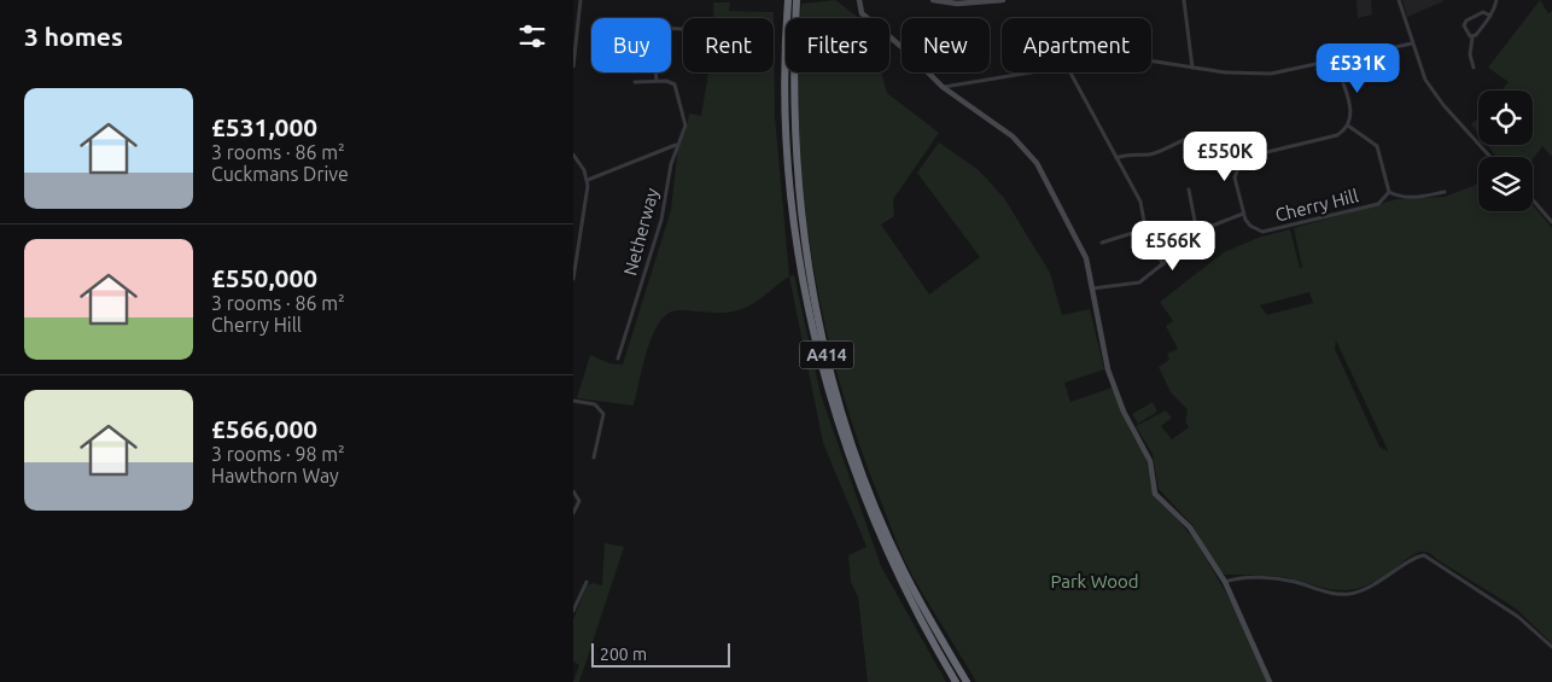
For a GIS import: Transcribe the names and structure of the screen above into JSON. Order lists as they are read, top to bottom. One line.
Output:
{"streets":{"highway":["A414"],"street":["Cherry Hill","Netherway"]},"parks":["Park Wood"],"scale_bar":"200 m","page":{"heading":"3 homes","chip":["Buy","Rent","Filters","New","Apartment"],"price":["£531K","£550K","£566K"],"list":[{"name":"£531,000","note":"3 rooms · 86 m² · Cuckmans Drive"},{"name":"£550,000","note":"3 rooms · 86 m² · Cherry Hill"},{"name":"£566,000","note":"3 rooms · 98 m² · Hawthorn Way"}],"scale":"200 m"}}
